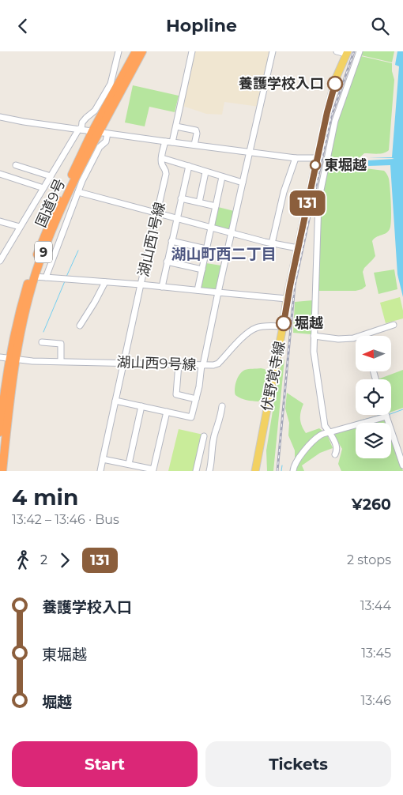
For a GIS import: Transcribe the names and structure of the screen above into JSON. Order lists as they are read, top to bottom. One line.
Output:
{"streets":{"highway":["国道9号","9"],"main road":["伏野覚寺線"],"street":["湖山西1号線","湖山西9号線"]},"crossings":[["国道9号","湖山西9号線"],["湖山西1号線","伏野覚寺線"],["湖山西9号線","伏野覚寺線"]],"districts":["湖山町西二丁目"],"places":["養護学校入口","東堀越","堀越"],"lines":["bus line 131"],"north":"left","page":{"header":"Hopline","on_map":"131","heading":["4 min","13:42 – 13:46 · Bus","¥260"],"legs":["2","131","2 stops"],"list":[{"name":"養護学校入口","value":"13:44"},{"name":"東堀越","value":"13:45"},{"name":"堀越","value":"13:46"}],"buttons":["Start","Tickets"]}}
